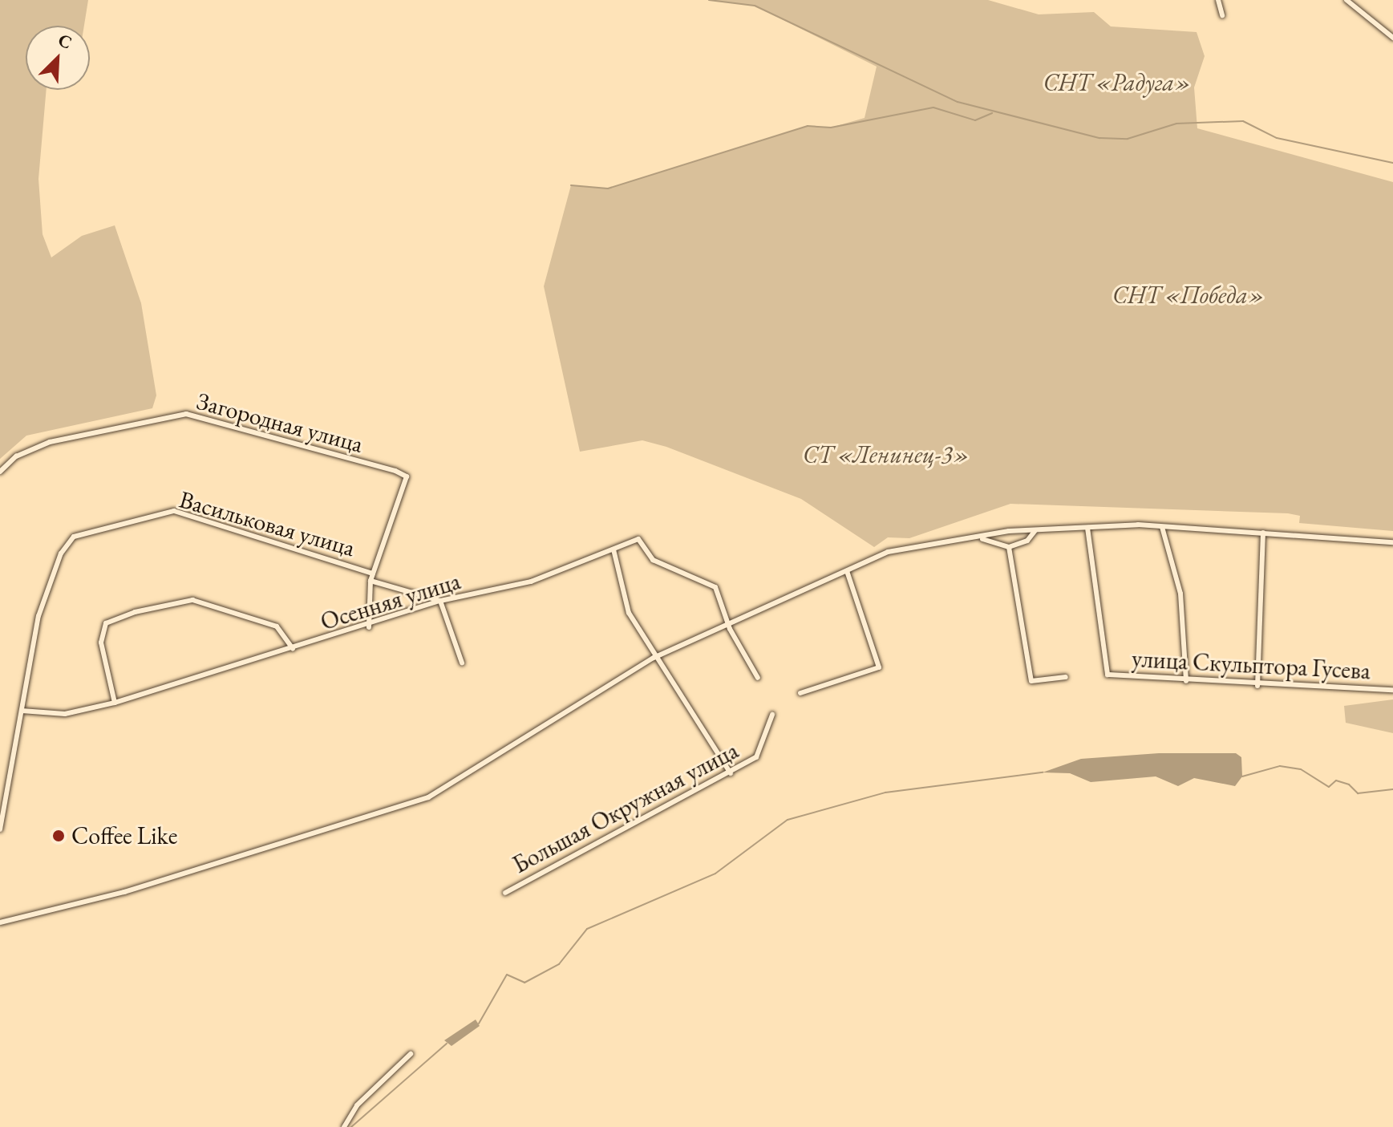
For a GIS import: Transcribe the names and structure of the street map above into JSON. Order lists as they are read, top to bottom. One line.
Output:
{"streets":{"street":["Загородная улица","Васильковая улица","Осенняя улица","улица Скульптора Гусева","Большая Окружная улица"]},"crossings":[["Загородная улица","Васильковая улица"],["Васильковая улица","Осенняя улица"]],"parks":["СНТ «Радуга»","СНТ «Победа»","СТ «Ленинец-3»"],"places":["Coffee Like"],"north":"top right"}
